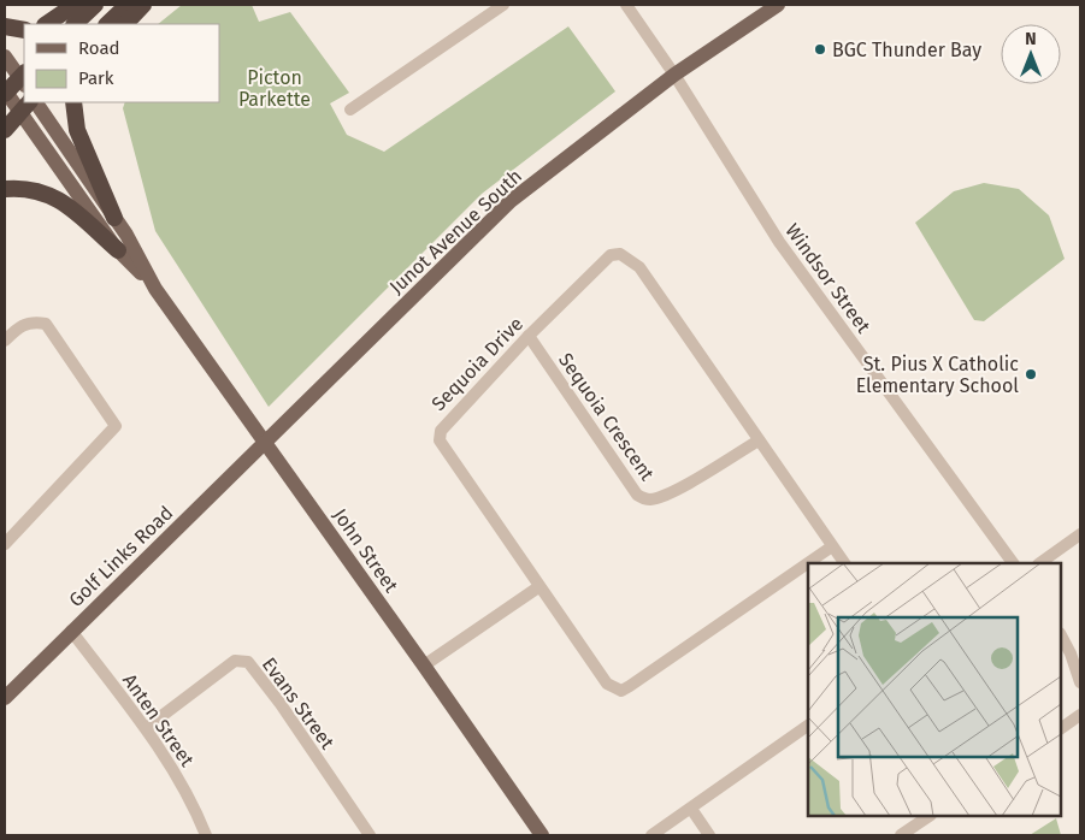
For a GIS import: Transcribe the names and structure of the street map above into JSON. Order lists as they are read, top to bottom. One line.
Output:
{"streets":{"main road":["Junot Avenue South","John Street","Golf Links Road"],"street":["Windsor Street","Sequoia Drive","Sequoia Crescent","Evans Street","Anten Street"]},"crossings":[["Junot Avenue South","Windsor Street"],["Junot Avenue South","John Street"],["Junot Avenue South","Golf Links Road"],["Sequoia Drive","Sequoia Crescent"],["John Street","Golf Links Road"],["Golf Links Road","Anten Street"],["Evans Street","Anten Street"]],"parks":["Picton Parkette"],"places":["BGC Thunder Bay","St. Pius X Catholic Elementary School"],"legend":["Road","Park"],"north":"top"}
